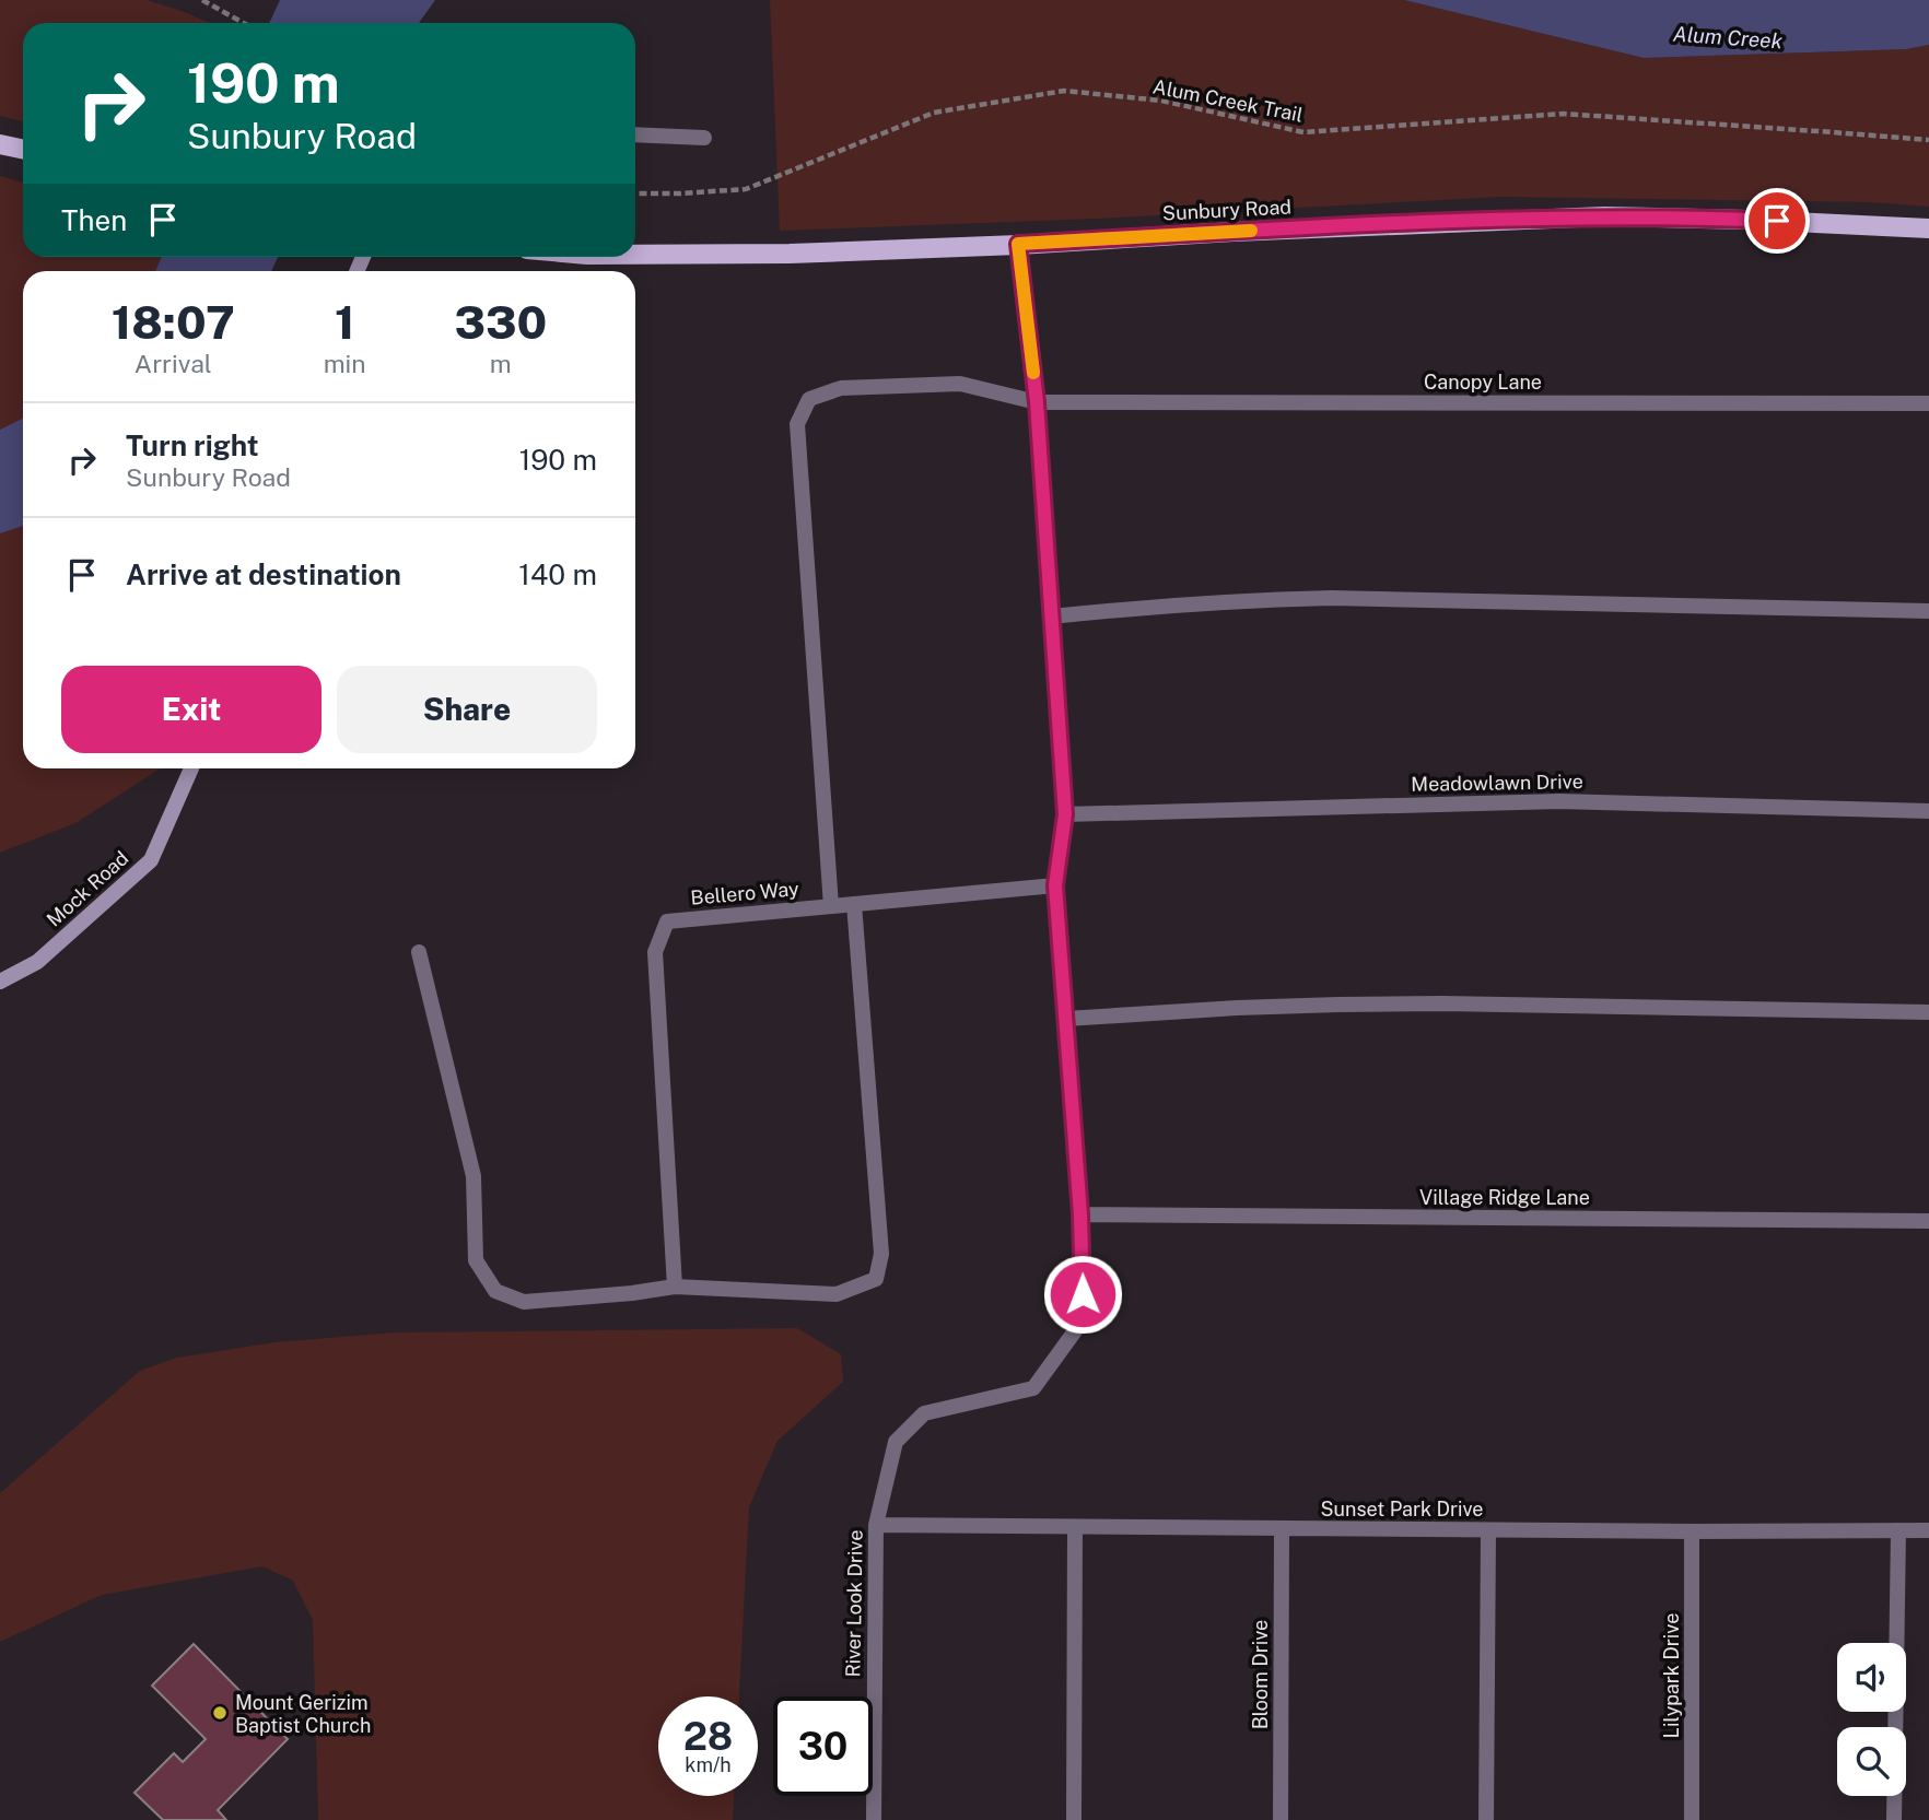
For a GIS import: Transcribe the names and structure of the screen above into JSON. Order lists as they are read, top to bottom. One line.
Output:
{"streets":{"main road":["Sunbury Road","Mock Road"],"street":["Canopy Lane","Meadowlawn Drive","Bellero Way","Village Ridge Lane","Sunset Park Drive","River Look Drive","Bloom Drive","Lilypark Drive"],"path":["Alum Creek Trail"]},"crossings":[["Canopy Lane","Bellero Way"],["Village Ridge Lane","River Look Drive"],["Sunset Park Drive","River Look Drive"],["Sunset Park Drive","Bloom Drive"],["Sunset Park Drive","Lilypark Drive"]],"water":["Alum Creek"],"places":["Mount Gerizim Baptist Church"],"page":{"turn":["190 m","Sunbury Road"],"then":"Then","eta":["18:07","Arrival","1","min","330","m"],"list":[{"name":"Turn right","note":"Sunbury Road","value":"190 m"},{"name":"Arrive at destination","value":"140 m"}],"buttons":["Exit","Share"],"speed":"28 km/h","limit":"30"}}
